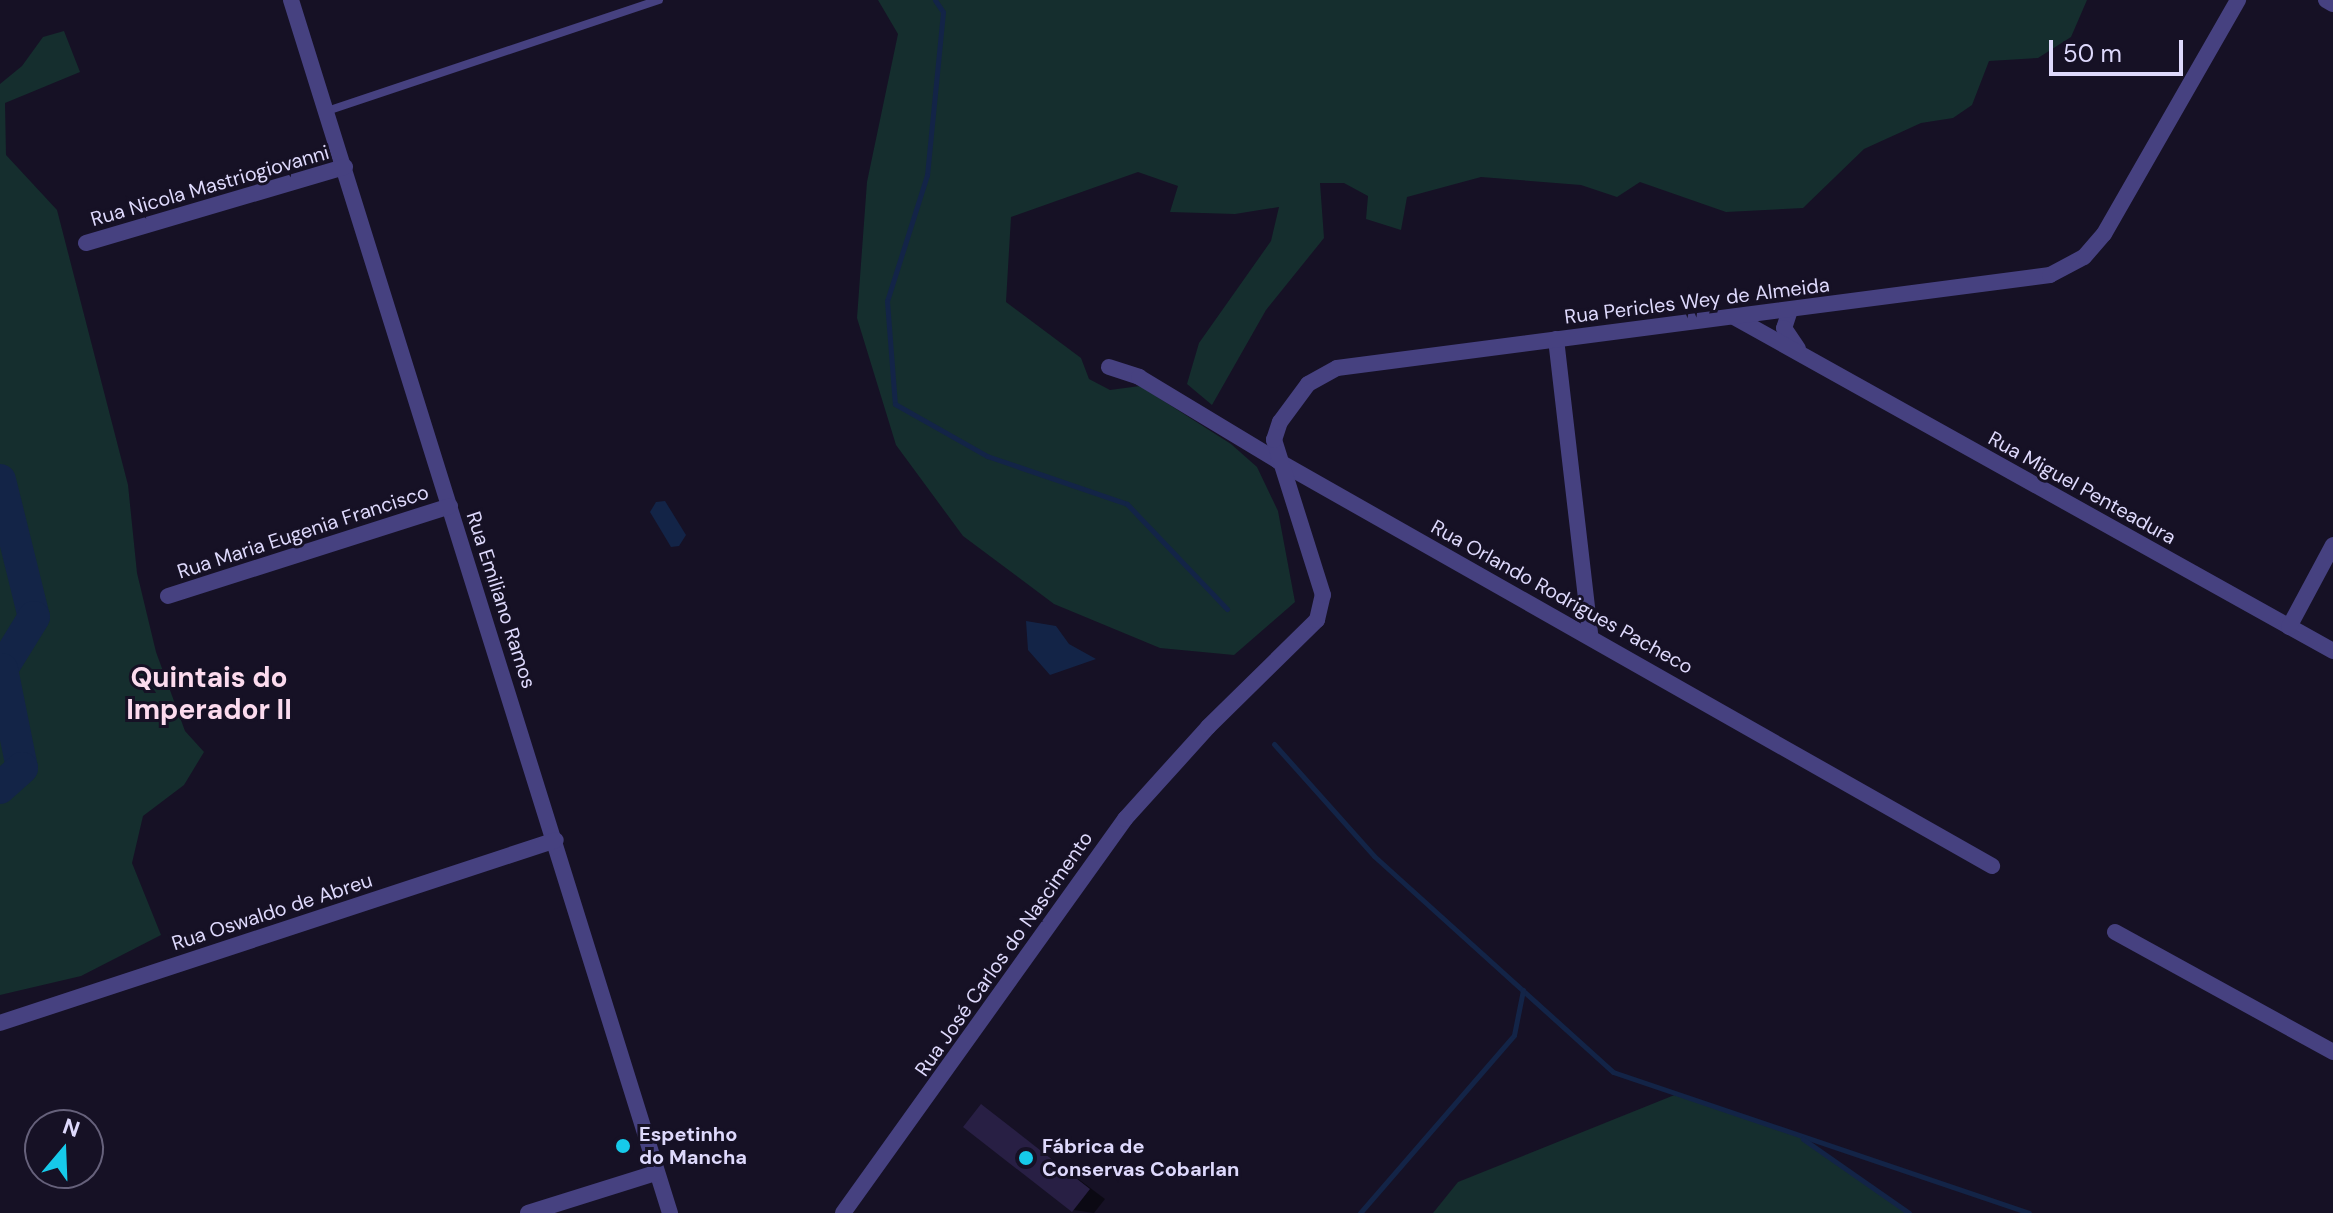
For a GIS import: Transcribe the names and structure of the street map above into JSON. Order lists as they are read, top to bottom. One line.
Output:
{"streets":{"street":["Rua Nicola Mastriogiovanni","Rua Pericles Wey de Almeida","Rua Miguel Penteadura","Rua Maria Eugenia Francisco","Rua Orlando Rodrigues Pacheco","Rua Emiliano Ramos","Rua Oswaldo de Abreu","Rua José Carlos do Nascimento"]},"crossings":[["Rua Nicola Mastriogiovanni","Rua Emiliano Ramos"],["Rua Pericles Wey de Almeida","Rua Miguel Penteadura"],["Rua Pericles Wey de Almeida","Rua Orlando Rodrigues Pacheco"],["Rua Pericles Wey de Almeida","Rua José Carlos do Nascimento"],["Rua Maria Eugenia Francisco","Rua Emiliano Ramos"],["Rua Emiliano Ramos","Rua Oswaldo de Abreu"]],"districts":["Quintais do Imperador II"],"places":["Espetinho do Mancha","Fábrica de Conservas Cobarlan"],"scale_bar":"50 m","north":"top"}
